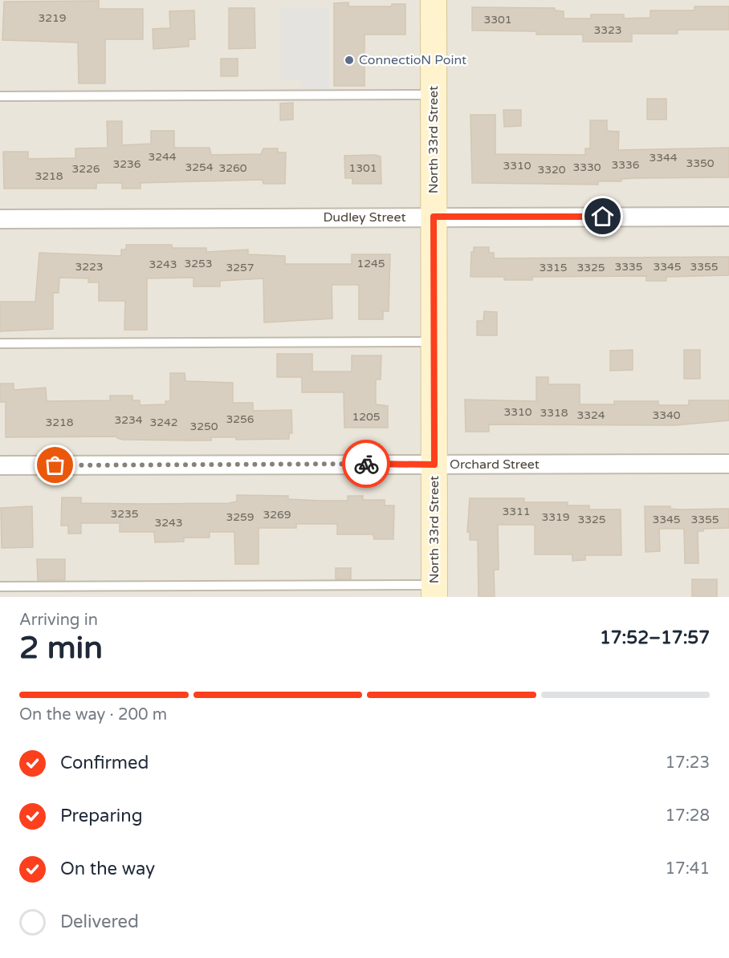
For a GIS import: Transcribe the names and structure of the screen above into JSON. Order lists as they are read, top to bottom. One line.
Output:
{"streets":{"main road":["North 33rd Street"],"street":["Dudley Street","Orchard Street"]},"crossings":[["North 33rd Street","Dudley Street"],["North 33rd Street","Orchard Street"]],"places":["ConnectioN Point"],"house_numbers":["3219","3301","3323","3244","3344","3350","3236","3336","3310","3254","3330","3260","1301","3226","3320","3218","3253","1245","3243","3223","3335","3345","3355","3257","3315","3325","3310","3318","3324","3340","1205","3256","3234","3218","3242","3250","3311","3235","3269","3259","3319","3325","3345","3355","3243"],"page":{"heading":["2 min","Arriving in","17:52–17:57"],"bar":"On the way · 200 m","list":[["Confirmed","17:23"],["Preparing","17:28"],["On the way","17:41"],"Delivered"]}}
